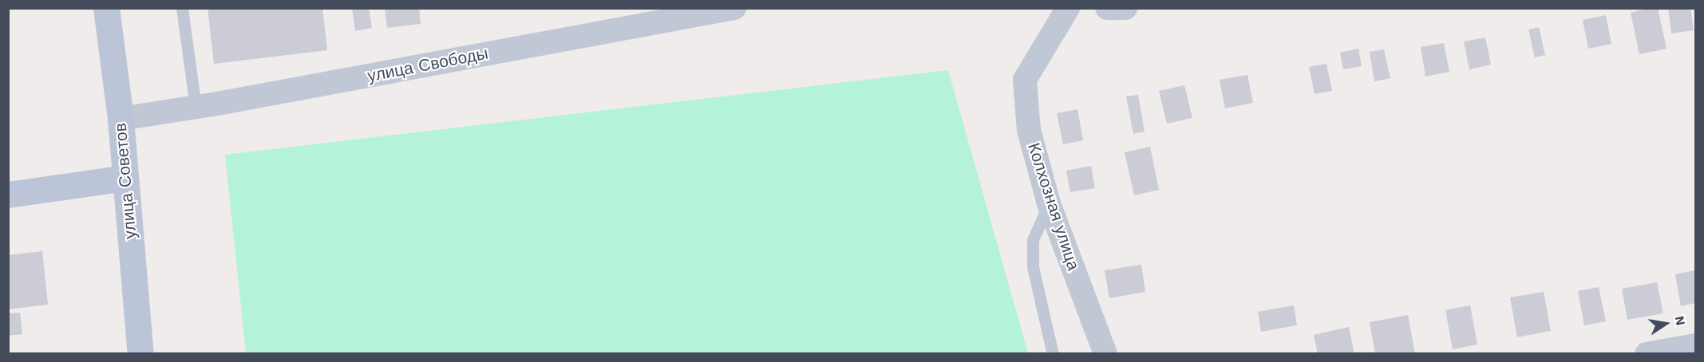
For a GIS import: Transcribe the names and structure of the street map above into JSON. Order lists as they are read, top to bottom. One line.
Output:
{"streets":{"main road":["улица Советов"],"street":["улица Свободы","Колхозная улица"]},"crossings":[["улица Свободы","улица Советов"]],"north":"right"}
